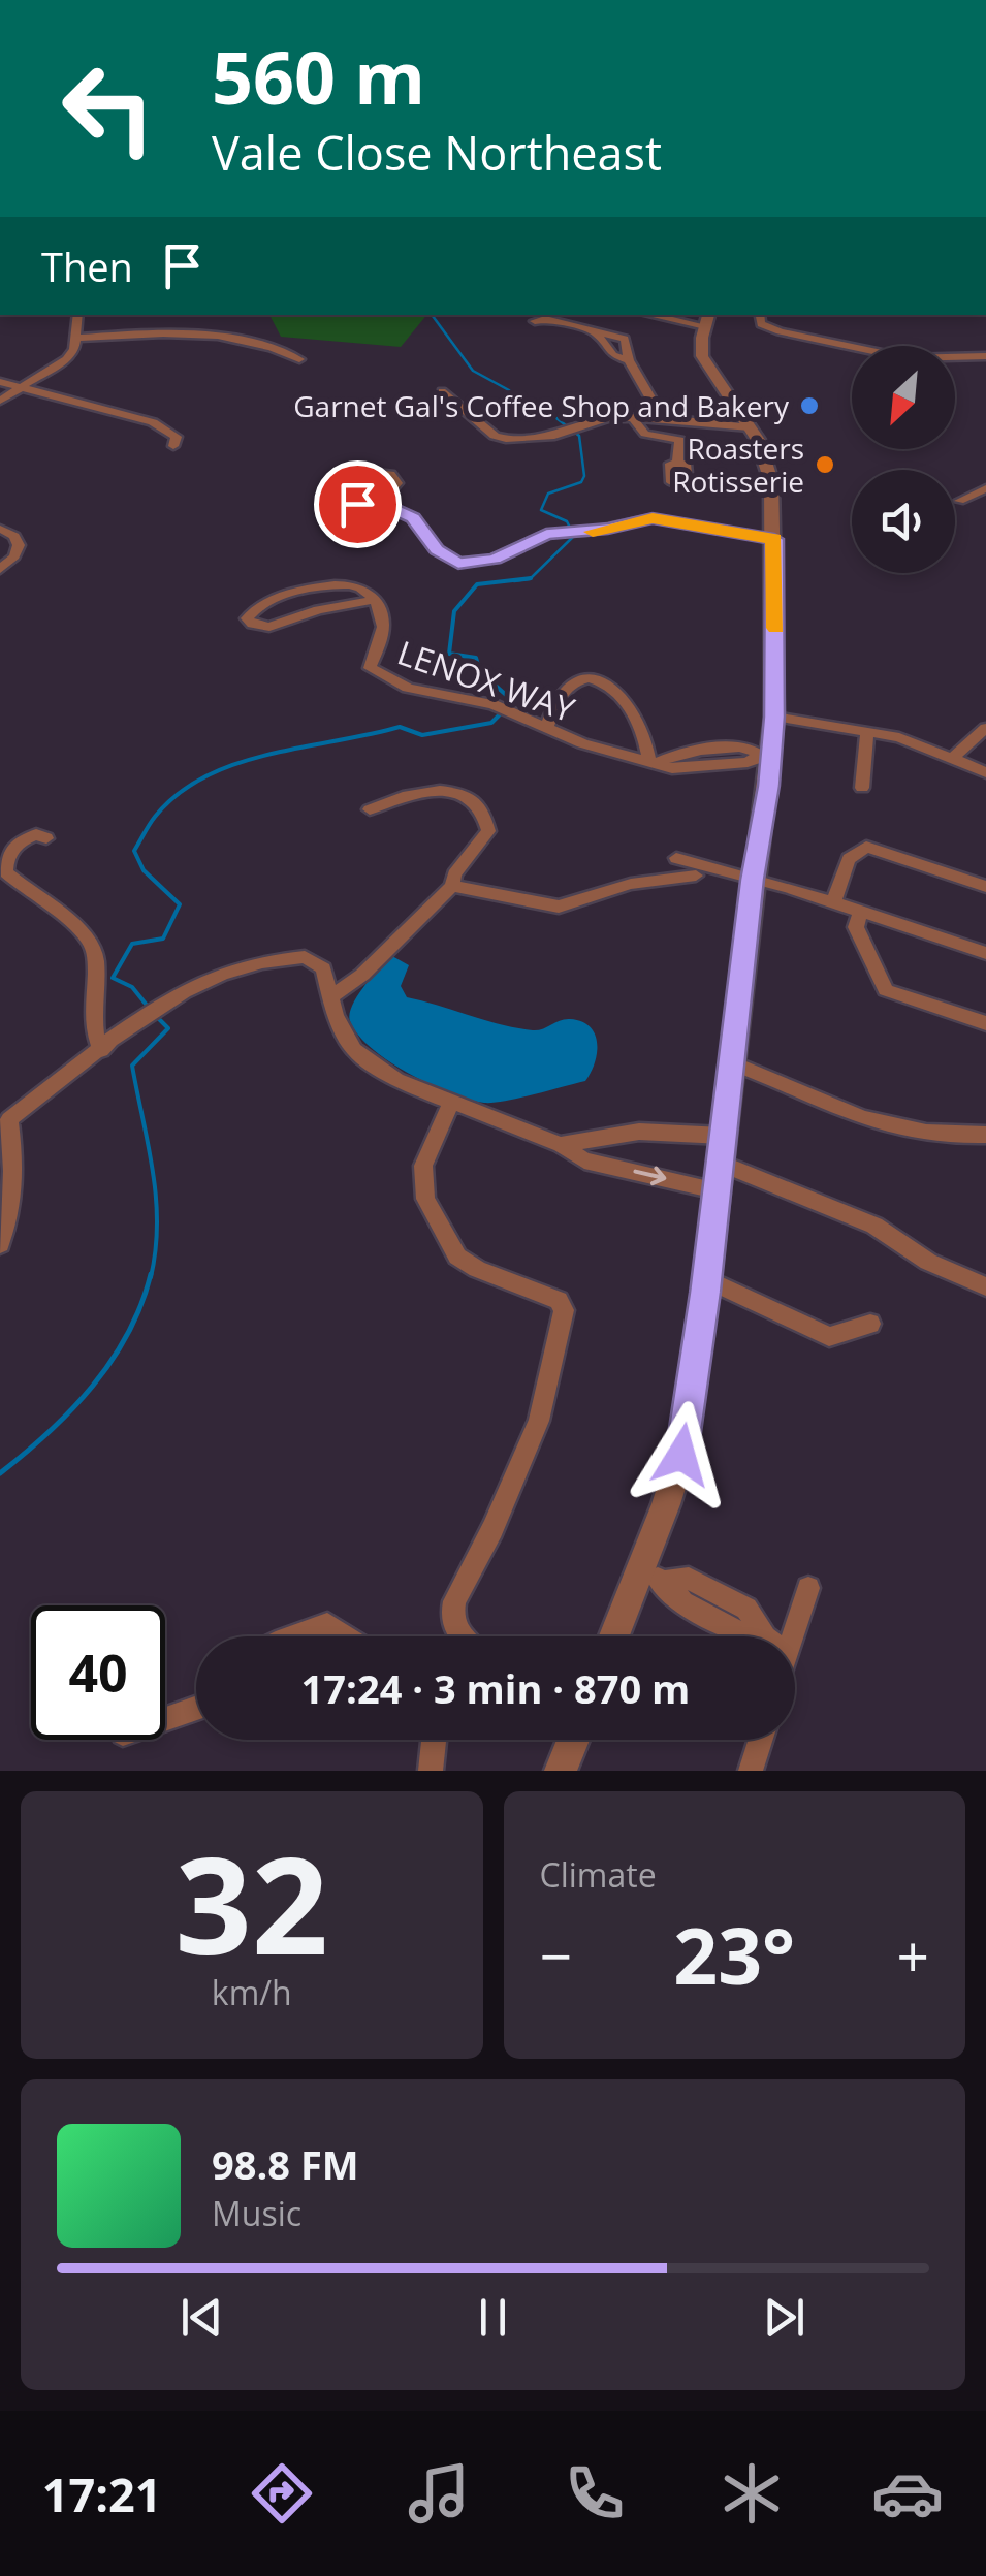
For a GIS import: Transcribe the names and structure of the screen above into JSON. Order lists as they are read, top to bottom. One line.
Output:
{"streets":{"street":["LENOX WAY"]},"places":["Garnet Gal's Coffee Shop and Bakery","Roasters Rotisserie"],"north":"bottom left","page":{"turn":["560 m","Vale Close Northeast"],"then":"Then","limit":"40","trip":"17:24 · 3 min · 870 m","tile":[["32","km/h"],"Climate"],"heat":["−","23°","+"],"song":["98.8 FM","Music"],"tabs":"17:21"}}
